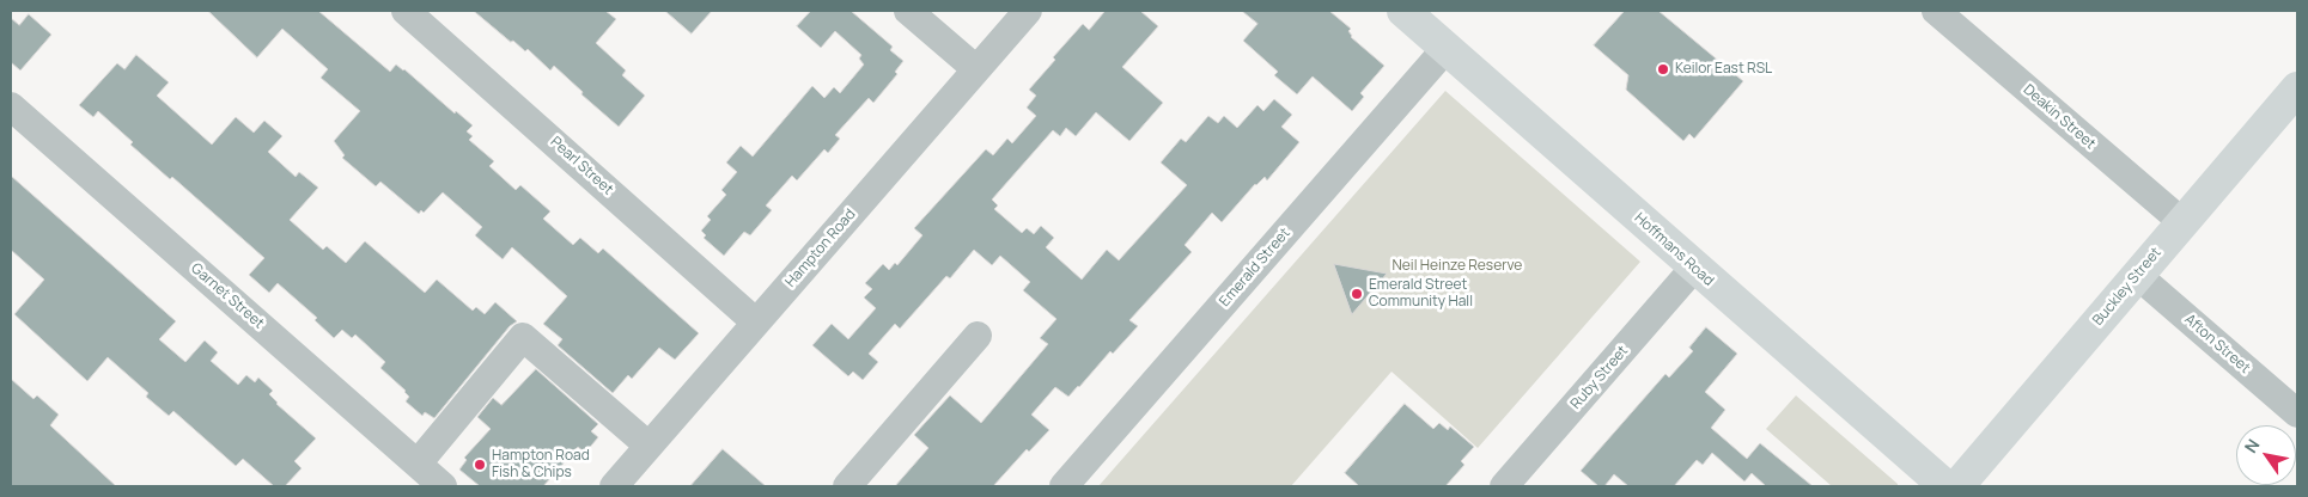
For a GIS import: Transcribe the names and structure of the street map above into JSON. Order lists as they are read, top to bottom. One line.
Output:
{"streets":{"main road":["Hoffmans Road","Buckley Street"],"street":["Deakin Street","Pearl Street","Hampton Road","Emerald Street","Garnet Street","Afton Street","Ruby Street"]},"crossings":[["Deakin Street","Buckley Street"],["Pearl Street","Hampton Road"],["Hoffmans Road","Emerald Street"],["Hoffmans Road","Ruby Street"],["Buckley Street","Afton Street"]],"parks":["Neil Heinze Reserve"],"places":["Keilor East RSL","Emerald Street Community Hall","Hampton Road Fish & Chips"],"north":"top left"}
